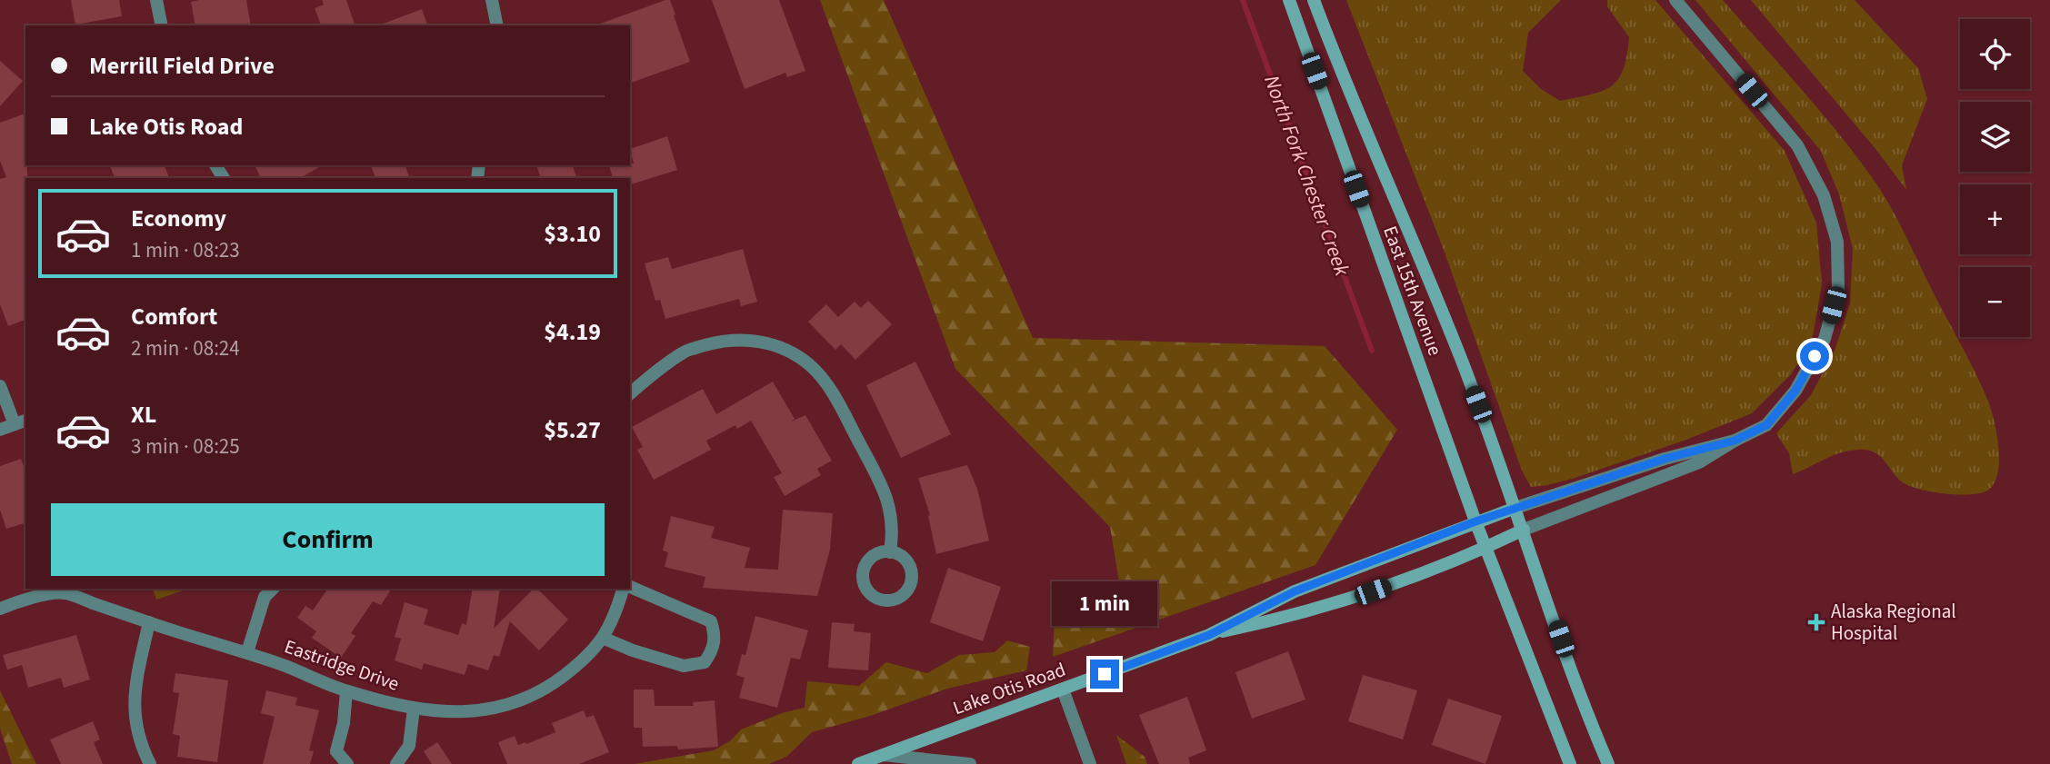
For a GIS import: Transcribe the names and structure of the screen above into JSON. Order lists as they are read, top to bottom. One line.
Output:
{"streets":{"main road":["East 15th Avenue","Lake Otis Road"],"street":["Eastridge Drive"]},"crossings":[["East 15th Avenue","Lake Otis Road"]],"water":["North Fork Chester Creek"],"places":{"health":["Alaska Regional Hospital"]},"page":{"map_buttons":["+","−"],"banner":["Merrill Field Drive","Lake Otis Road"],"list":[{"name":"Economy","note":"1 min · 08:23","value":"$3.10"},{"name":"Comfort","note":"2 min · 08:24","value":"$4.19"},{"name":"XL","note":"3 min · 08:25","value":"$5.27"}],"buttons":"Confirm","bubble":"1 min"}}
